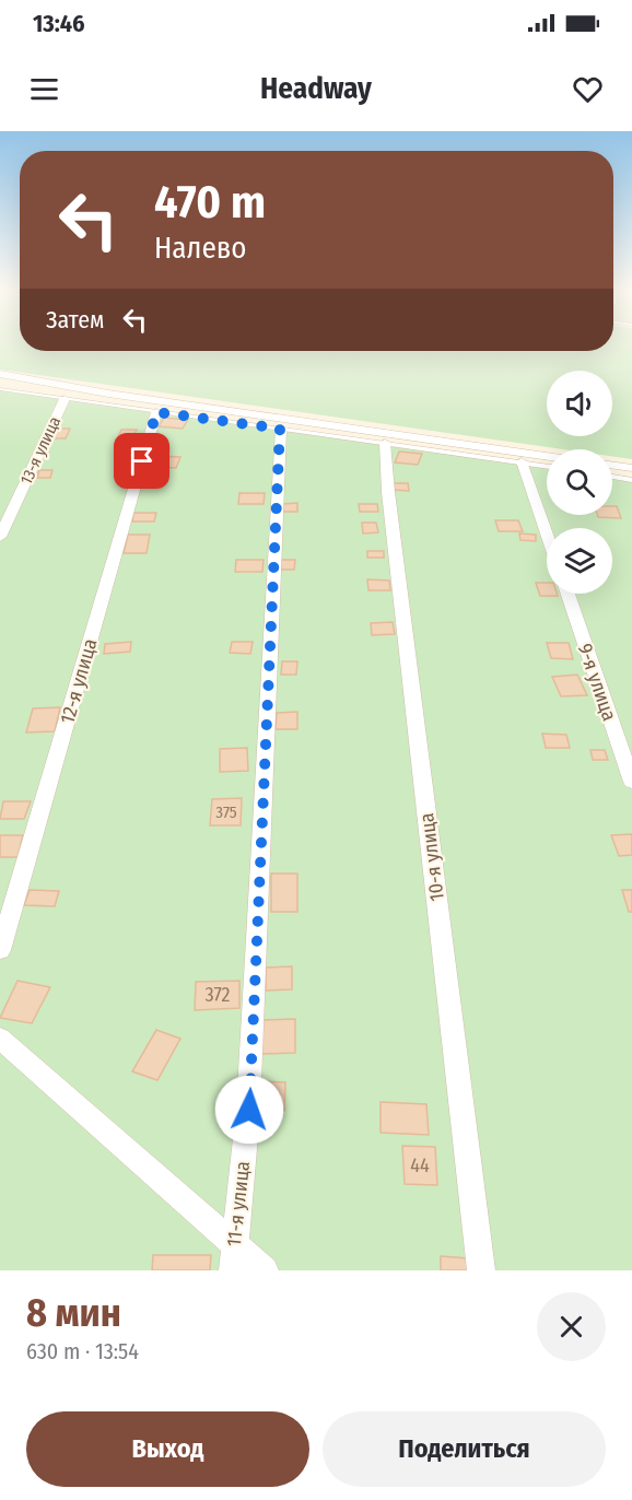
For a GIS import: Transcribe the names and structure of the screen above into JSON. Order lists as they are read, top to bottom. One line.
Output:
{"streets":{"street":["13-я улица","12-я улица","9-я улица","10-я улица","11-я улица"]},"house_numbers":["375","372","44"],"page":{"status":"13:46","header":"Headway","turn":["470 m","Налево"],"then":"Затем","heading":["8 мин","630 m · 13:54"],"buttons":["Выход","Поделиться"]}}
